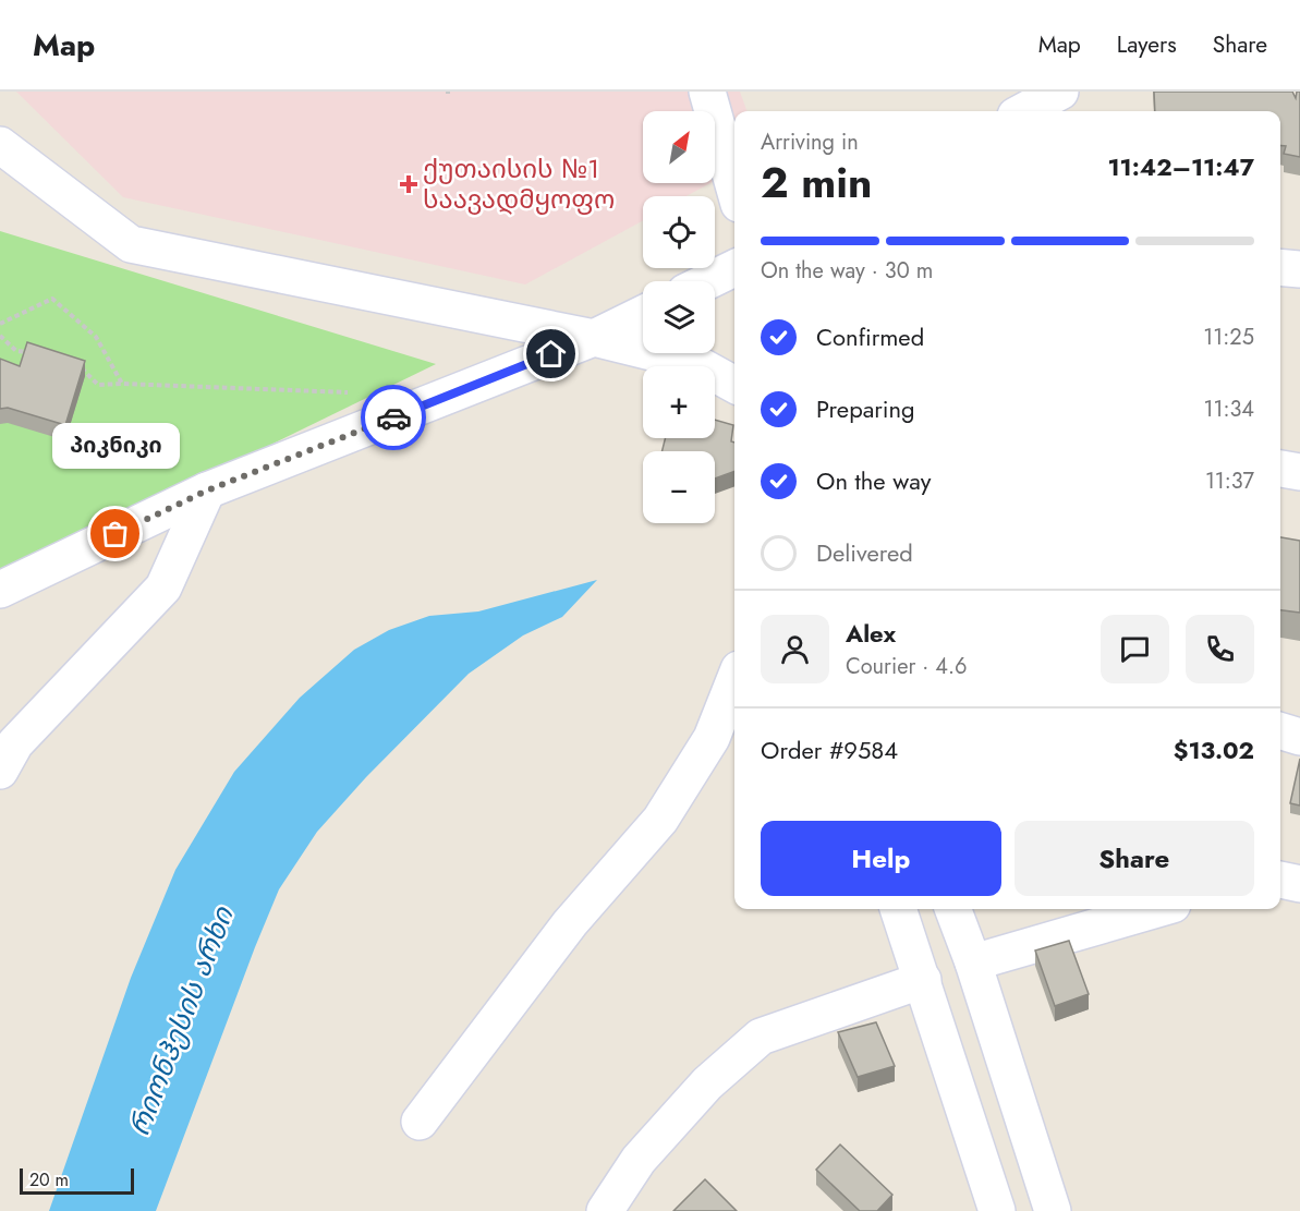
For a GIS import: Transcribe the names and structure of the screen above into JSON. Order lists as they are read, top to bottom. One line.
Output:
{"water":["რიონჰესის არხი"],"places":{"health":["ქუთაისის №1 საავადმყოფო"],"other":["პიკნიკი"]},"scale_bar":"20 m","north":"top right","page":{"header":"Map","nav":["Map","Layers","Share"],"map_buttons":["+","−"],"heading":["2 min","Arriving in","11:42–11:47"],"panel":["Alex","Courier · 4.6","Order #9584","$13.02"],"bar":"On the way · 30 m","list":[["Confirmed","11:25"],["Preparing","11:34"],["On the way","11:37"],"Delivered"],"bubble":"პიკნიკი","buttons":["Help","Share"],"scale":"20 m"}}
